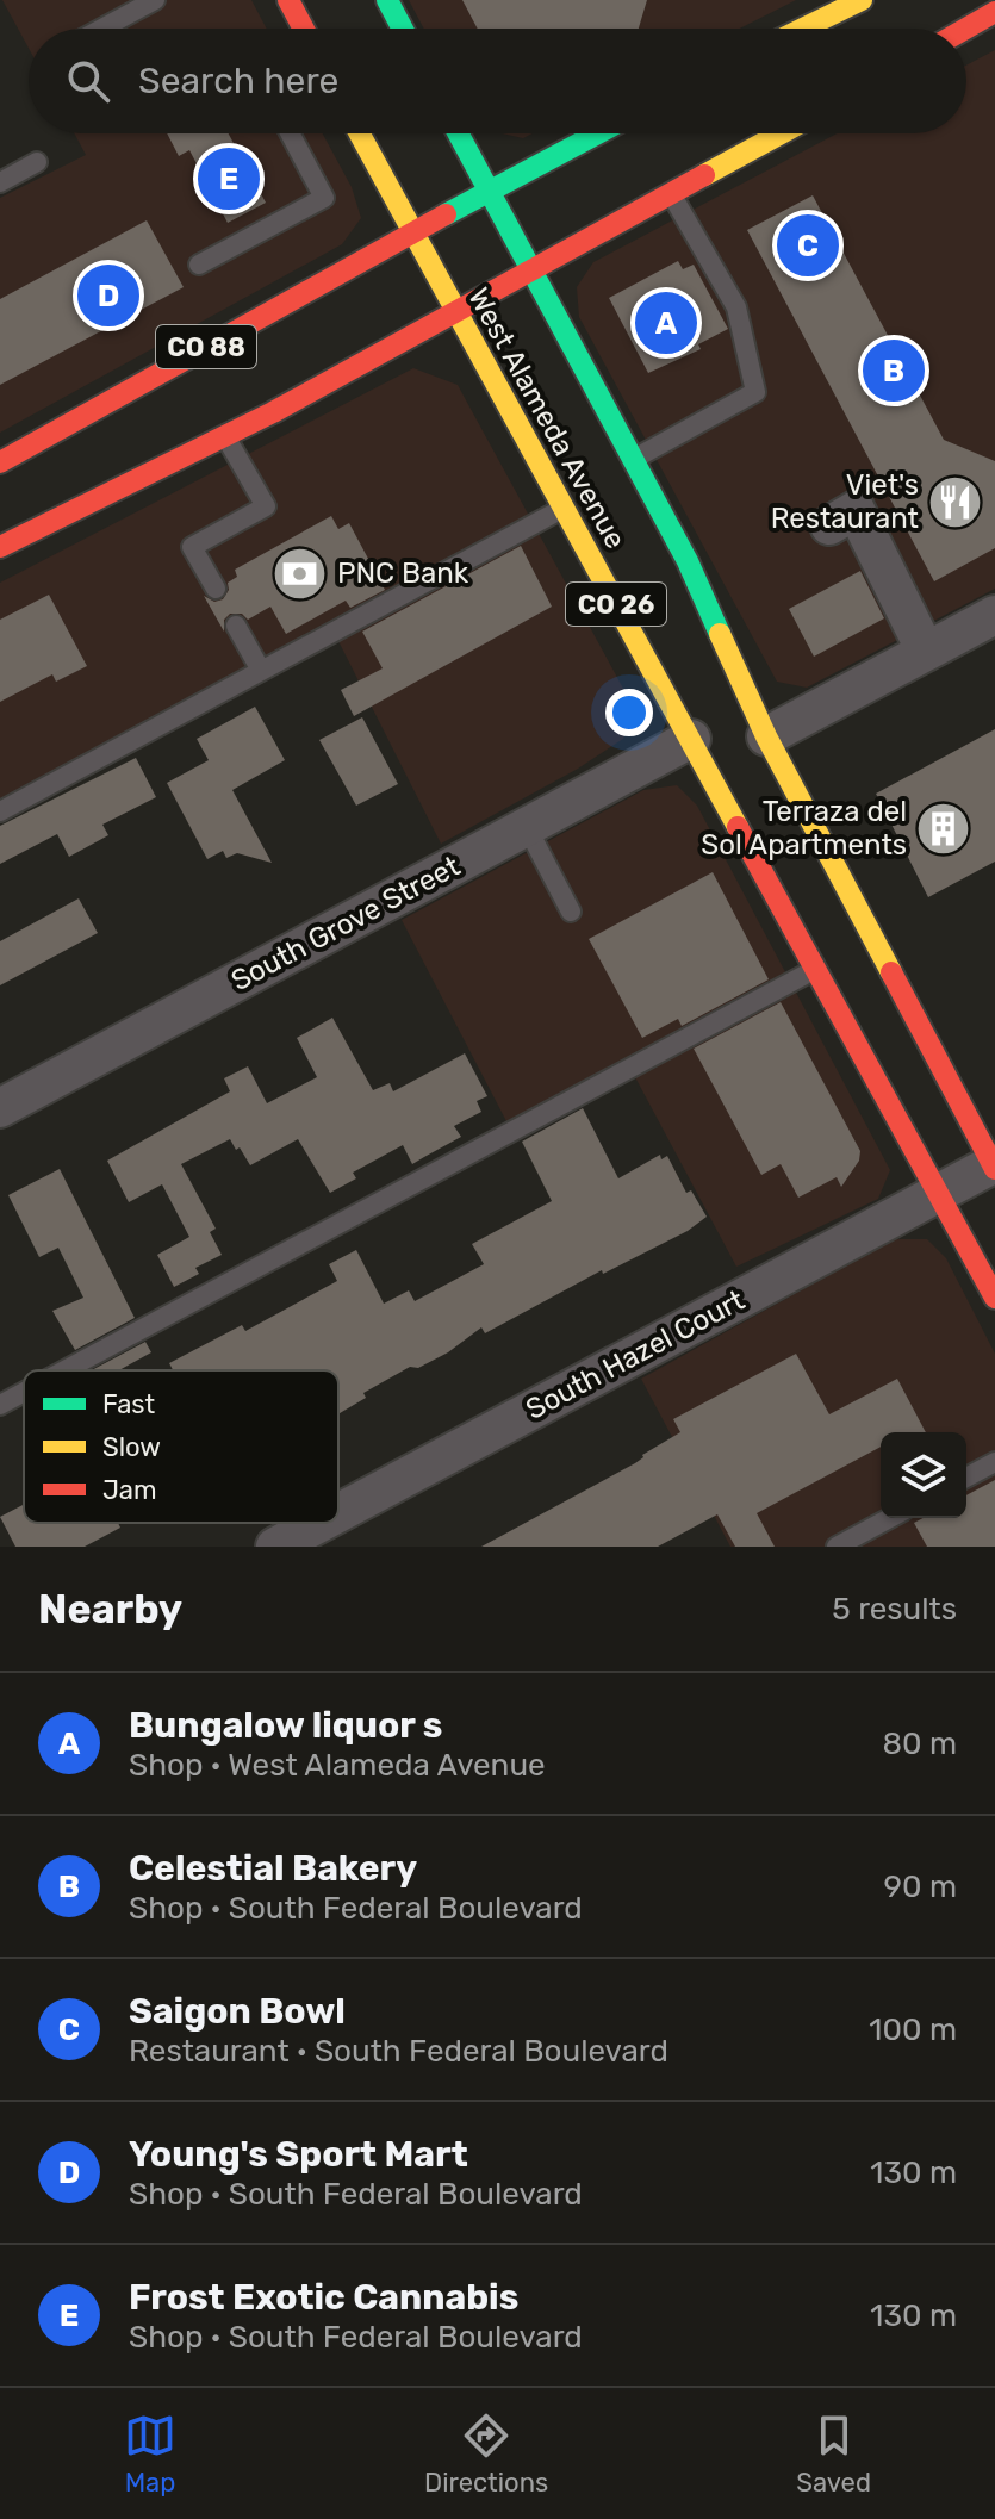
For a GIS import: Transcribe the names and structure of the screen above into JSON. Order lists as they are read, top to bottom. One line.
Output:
{"streets":{"main road":["CO 88","West Alameda Avenue","CO 26"],"street":["South Grove Street","South Hazel Court"]},"crossings":[["CO 88","West Alameda Avenue"],["West Alameda Avenue","South Grove Street"],["West Alameda Avenue","South Hazel Court"]],"places":{"restaurant":["Viet's Restaurant"],"bank":["PNC Bank"],"building":["Terraza del Sol Apartments"]},"legend":["Fast","Slow","Jam"],"page":{"search":"Search here","pins":["E","C","D","A","B"],"heading":["Nearby","5 results"],"list":[{"mark":"A","name":"Bungalow liquor s","note":"Shop · West Alameda Avenue","value":"80 m"},{"mark":"B","name":"Celestial Bakery","note":"Shop · South Federal Boulevard","value":"90 m"},{"mark":"C","name":"Saigon Bowl","note":"Restaurant · South Federal Boulevard","value":"100 m"},{"mark":"D","name":"Young's Sport Mart","note":"Shop · South Federal Boulevard","value":"130 m"},{"mark":"E","name":"Frost Exotic Cannabis","note":"Shop · South Federal Boulevard","value":"130 m"}],"nav":["Map","Directions","Saved"]}}
